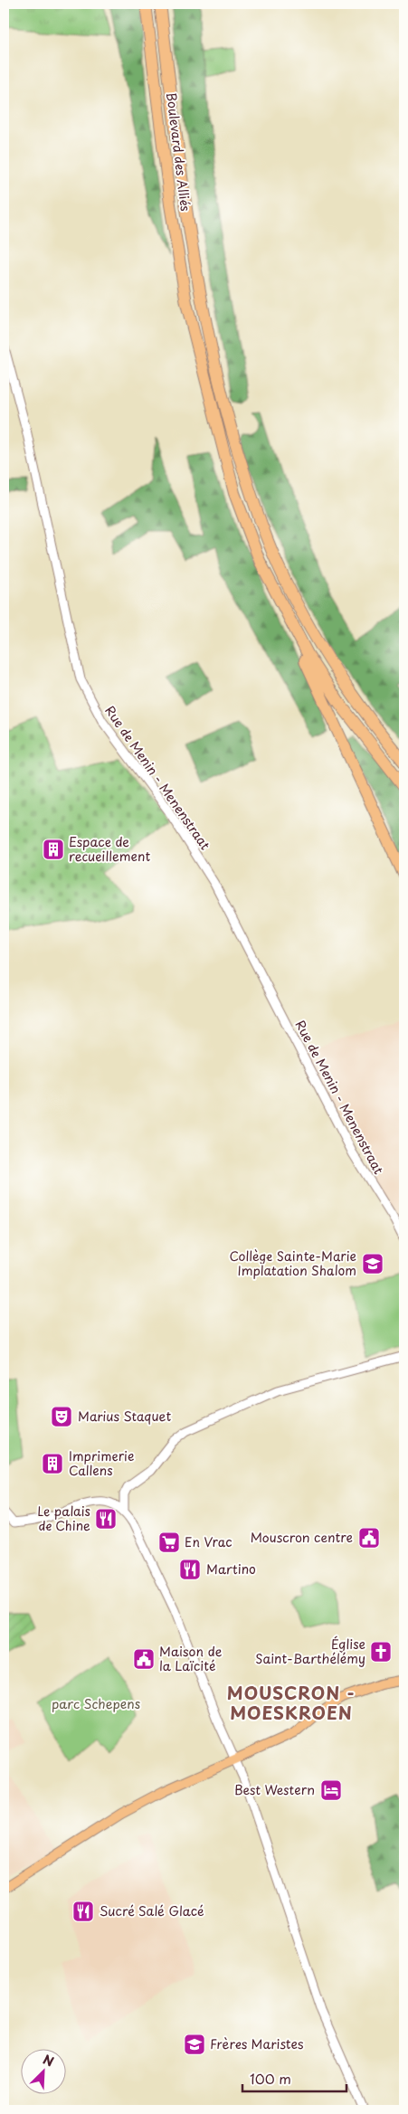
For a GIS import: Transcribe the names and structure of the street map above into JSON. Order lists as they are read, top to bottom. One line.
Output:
{"streets":{"highway":["Boulevard des Alliés"],"street":["Rue de Menin - Menenstraat"]},"districts":["MOUSCRON - MOESKROEN"],"parks":["parc Schepens"],"places":{"building":["Espace de recueillement","Imprimerie Callens"],"school or university":["Collège Sainte-Marie Implatation Shalom","Frères Maristes"],"theatre":["Marius Staquet"],"restaurant":["Le palais de Chine","Martino","Sucré Salé Glacé"],"public building":["Mouscron centre","Maison de la Laïcité"],"supermarket":["En Vrac"],"church":["Église Saint-Barthélémy"],"hotel":["Best Western"]},"scale_bar":"100 m","north":"top right"}
